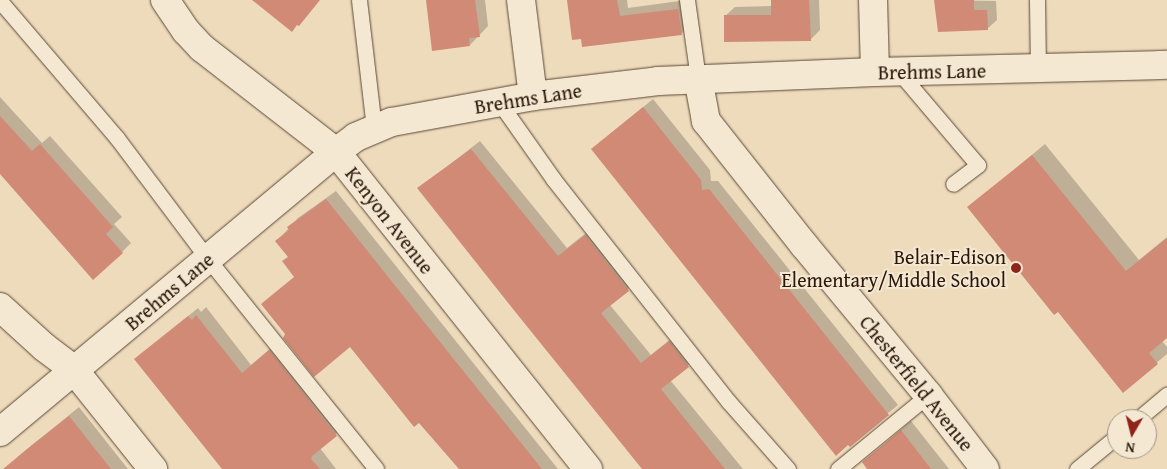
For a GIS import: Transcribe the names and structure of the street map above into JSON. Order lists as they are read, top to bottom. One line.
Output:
{"streets":{"street":["Brehms Lane","Kenyon Avenue","Chesterfield Avenue"]},"crossings":[["Brehms Lane","Kenyon Avenue"],["Brehms Lane","Chesterfield Avenue"]],"places":["Belair-Edison Elementary/Middle School"],"north":"bottom"}
